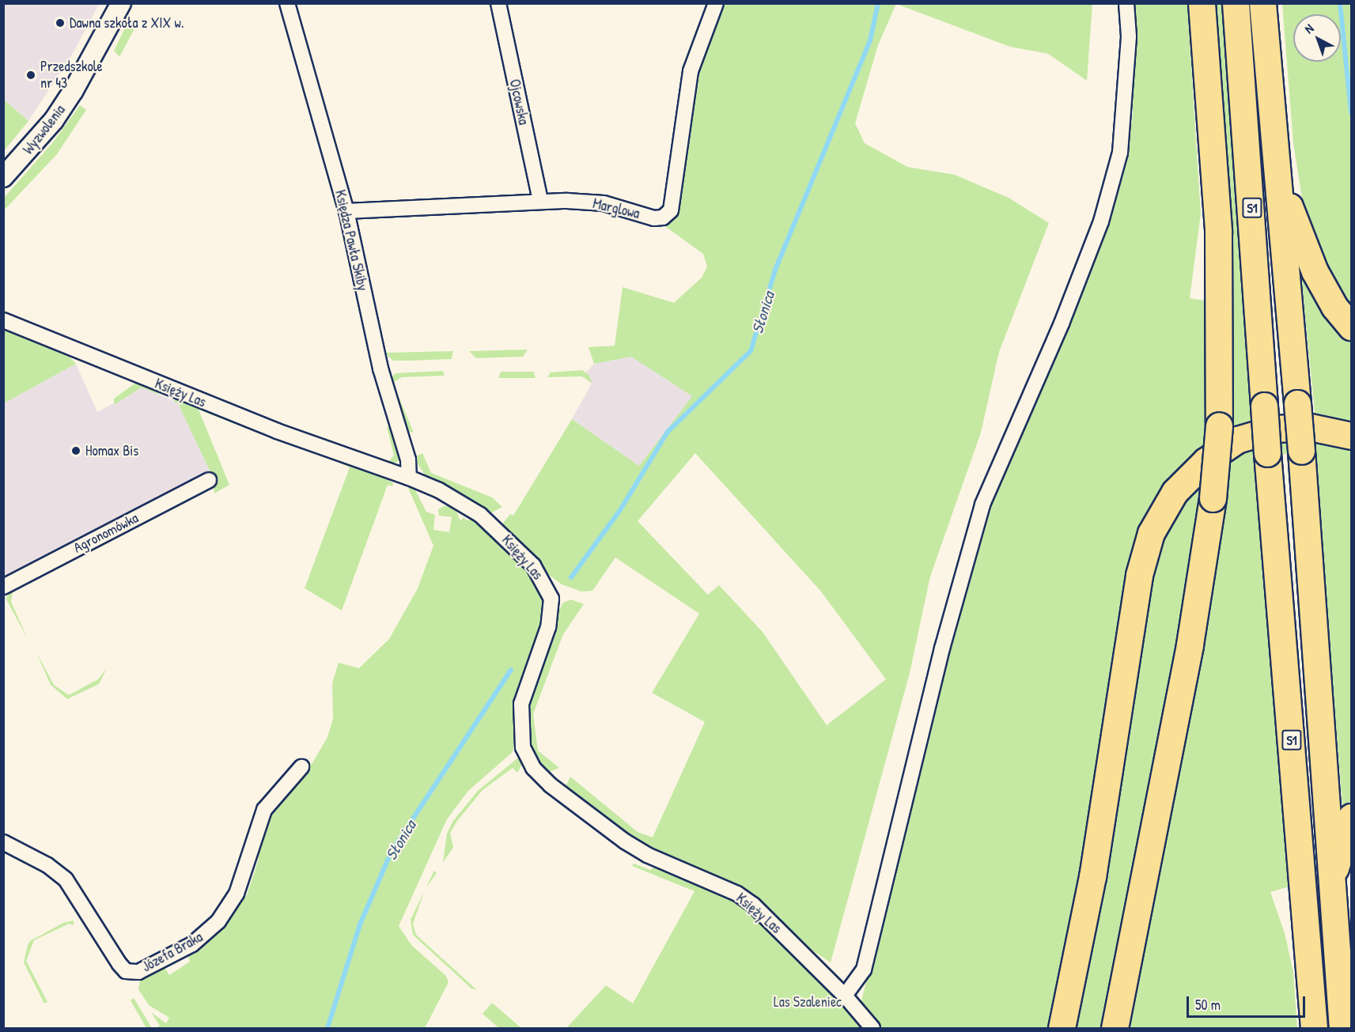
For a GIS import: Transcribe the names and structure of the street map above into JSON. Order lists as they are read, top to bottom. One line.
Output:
{"streets":{"highway":["S1"],"street":["Ojcowska","Wyzwolenia","Marglowa","Księdza Pawła Skiby","Księży Las","Agronomówka","Józefa Braka"]},"crossings":[["Ojcowska","Marglowa"],["Marglowa","Księdza Pawła Skiby"],["Księdza Pawła Skiby","Księży Las"]],"water":["Słonica"],"parks":["Las Szaleniec"],"places":["Dawna szkoła z XIX w.","Przedszkole nr 43","Homax Bis"],"scale_bar":"50 m","north":"top left"}
